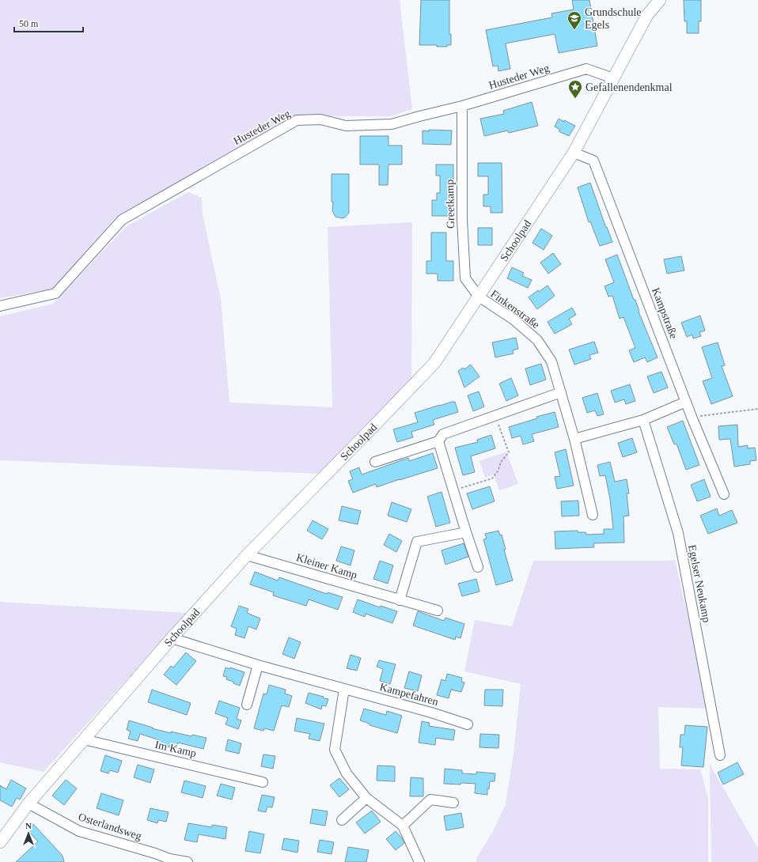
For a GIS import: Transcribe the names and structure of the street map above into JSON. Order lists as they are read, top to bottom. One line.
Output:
{"streets":{"street":["Husteder Weg","Greetkamp","Schoolpad","Finkenstraße","Kampstraße","Kleiner Kamp","Egelser Neukamp","Kampefahren","Im Kamp","Osterlandsweg"]},"crossings":[["Husteder Weg","Greetkamp"],["Husteder Weg","Schoolpad"],["Greetkamp","Schoolpad"],["Greetkamp","Finkenstraße"],["Schoolpad","Finkenstraße"],["Schoolpad","Kampstraße"],["Schoolpad","Kleiner Kamp"],["Schoolpad","Kampefahren"],["Schoolpad","Im Kamp"],["Schoolpad","Osterlandsweg"]],"places":{"school or university":["Grundschule Egels"],"place":["Gefallenendenkmal"]},"scale_bar":"50 m","north":"top"}
